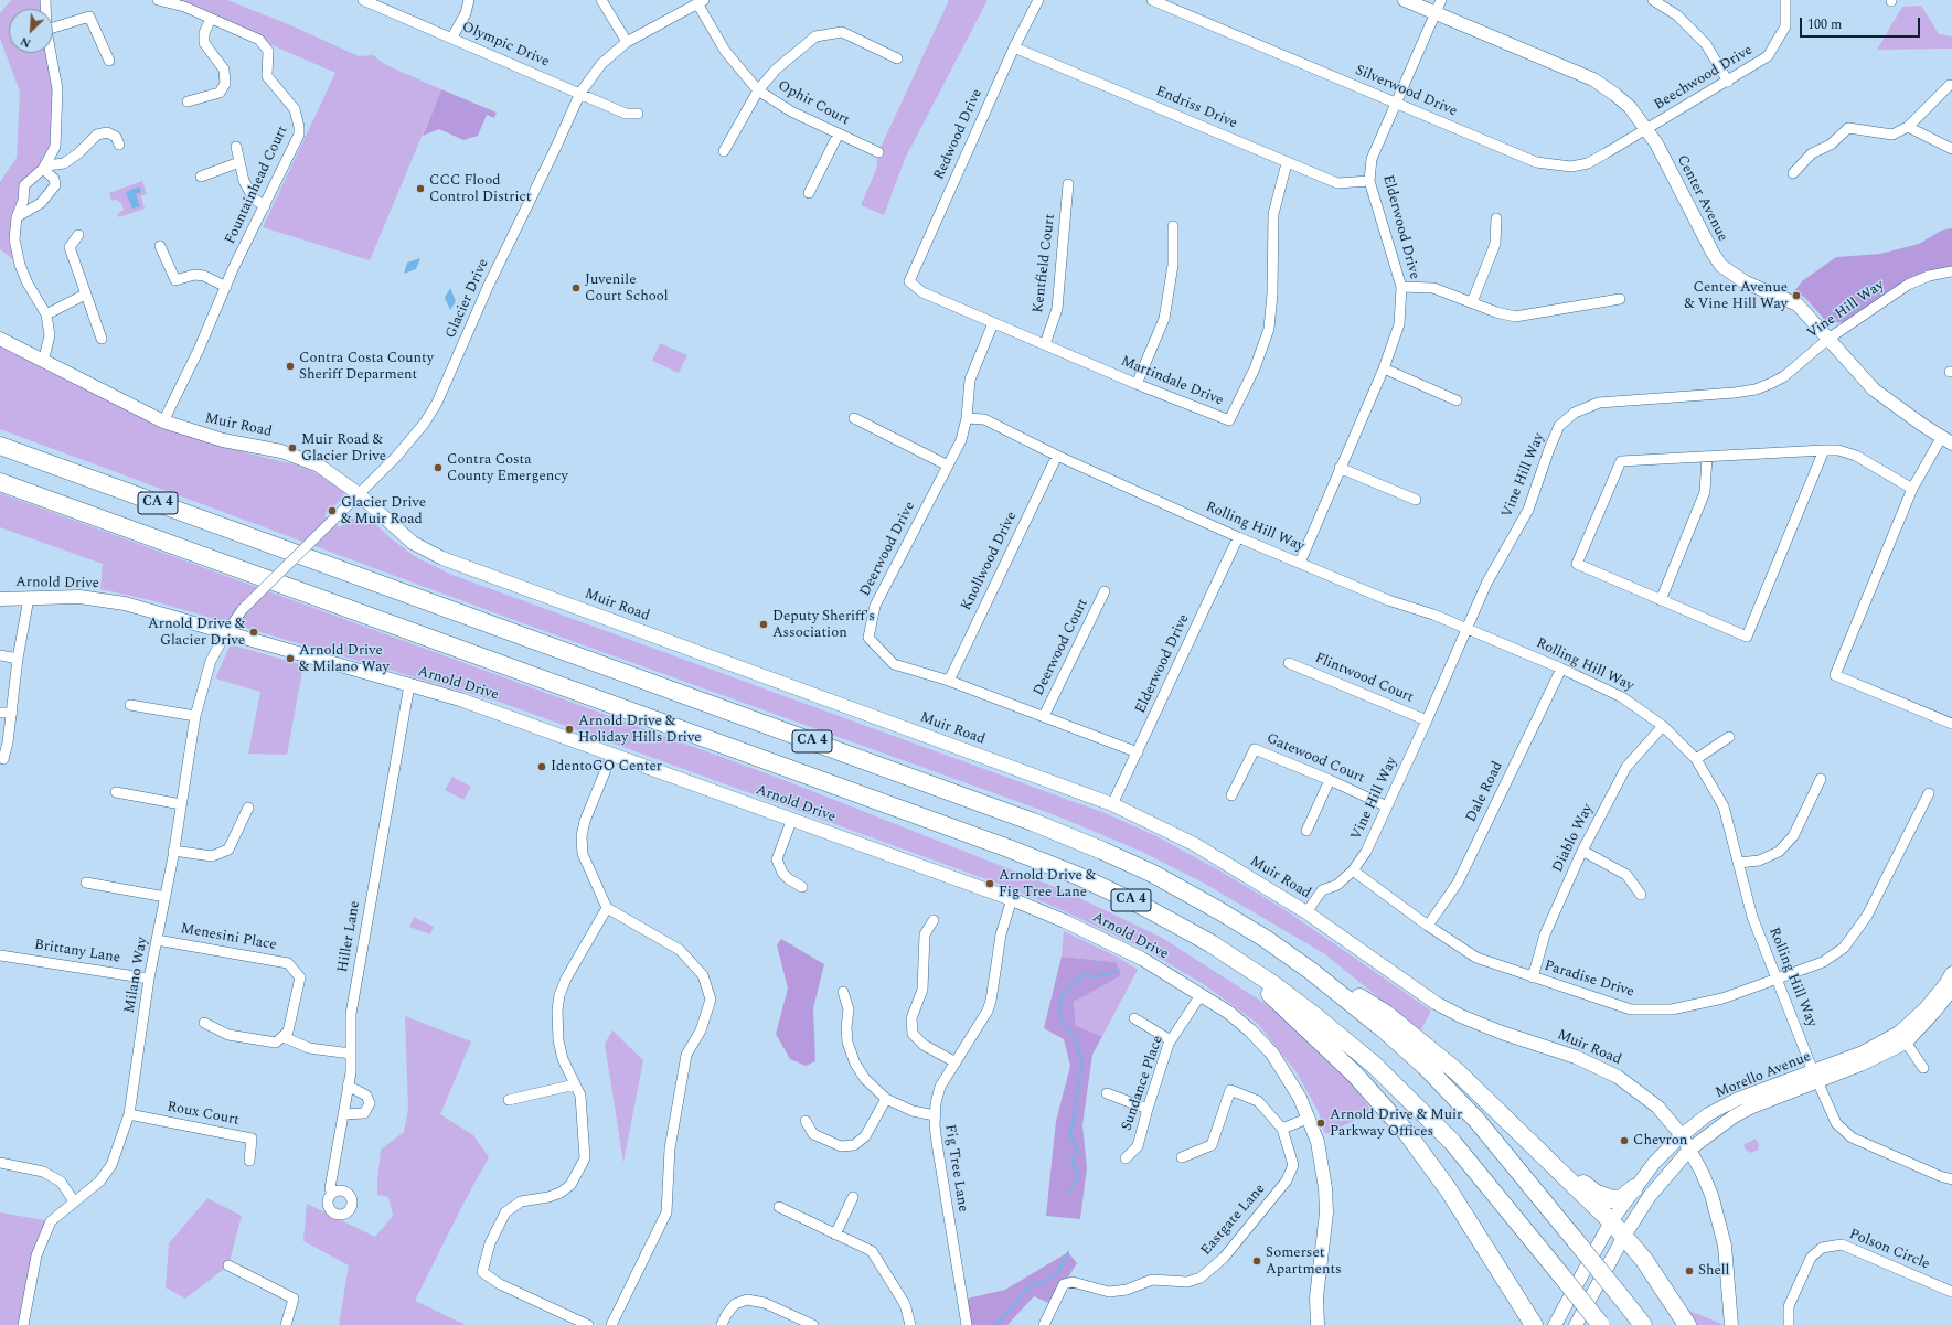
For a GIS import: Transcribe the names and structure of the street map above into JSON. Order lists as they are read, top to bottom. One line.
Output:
{"streets":{"highway":["CA 4"],"street":["Olympic Drive","Beechwood Drive","Silverwood Drive","Ophir Court","Endriss Drive","Redwood Drive","Fountainhead Court","Center Avenue","Elderwood Drive","Kentfield Court","Glacier Drive","Vine Hill Way","Martindale Drive","Muir Road","Rolling Hill Way","Deerwood Drive","Knollwood Drive","Arnold Drive","Deerwood Court","Flintwood Court","Gatewood Court","Dale Road","Diablo Way","Hiller Lane","Menesini Place","Brittany Lane","Milano Way","Paradise Drive","Morello Avenue","Sundance Place","Roux Court","Fig Tree Lane","Eastgate Lane","Polson Circle"]},"crossings":[["Olympic Drive","Glacier Drive"],["Beechwood Drive","Silverwood Drive"],["Beechwood Drive","Center Avenue"],["Silverwood Drive","Center Avenue"],["Silverwood Drive","Elderwood Drive"],["Ophir Court","Glacier Drive"],["Endriss Drive","Redwood Drive"],["Endriss Drive","Elderwood Drive"],["Endriss Drive","Martindale Drive"],["Redwood Drive","Martindale Drive"],["Fountainhead Court","Muir Road"],["Center Avenue","Elderwood Drive"],["Center Avenue","Vine Hill Way"],["Elderwood Drive","Muir Road"],["Elderwood Drive","Rolling Hill Way"],["Elderwood Drive","Deerwood Drive"],["Kentfield Court","Martindale Drive"],["Glacier Drive","Muir Road"],["Glacier Drive","Milano Way"],["Vine Hill Way","Muir Road"],["Vine Hill Way","Rolling Hill Way"],["Vine Hill Way","Flintwood Court"],["Vine Hill Way","Gatewood Court"],["Vine Hill Way","Paradise Drive"],["Martindale Drive","Deerwood Drive"],["Muir Road","Morello Avenue"],["Rolling Hill Way","Deerwood Drive"],["Rolling Hill Way","Knollwood Drive"],["Rolling Hill Way","Dale Road"],["Rolling Hill Way","Diablo Way"],["Rolling Hill Way","Paradise Drive"],["Rolling Hill Way","Morello Avenue"],["Deerwood Drive","Knollwood Drive"],["Deerwood Drive","Deerwood Court"],["Arnold Drive","Hiller Lane"],["Arnold Drive","Milano Way"],["Arnold Drive","Sundance Place"],["Arnold Drive","Fig Tree Lane"],["Dale Road","Paradise Drive"],["Diablo Way","Paradise Drive"],["Menesini Place","Milano Way"],["Brittany Lane","Milano Way"],["Milano Way","Roux Court"]],"places":["CCC Flood Control District","Juvenile Court School","Center Avenue & Vine Hill Way","Contra Costa County Sheriff Deparment","Muir Road & Glacier Drive","Contra Costa County Emergency","Glacier Drive & Muir Road","Deputy Sheriff's Association","Arnold Drive & Glacier Drive","Arnold Drive & Milano Way","Arnold Drive & Holiday Hills Drive","IdentoGO Center","Arnold Drive & Fig Tree Lane","Arnold Drive & Muir Parkway Offices","Chevron","Somerset Apartments","Shell"],"scale_bar":"100 m","north":"bottom left"}
